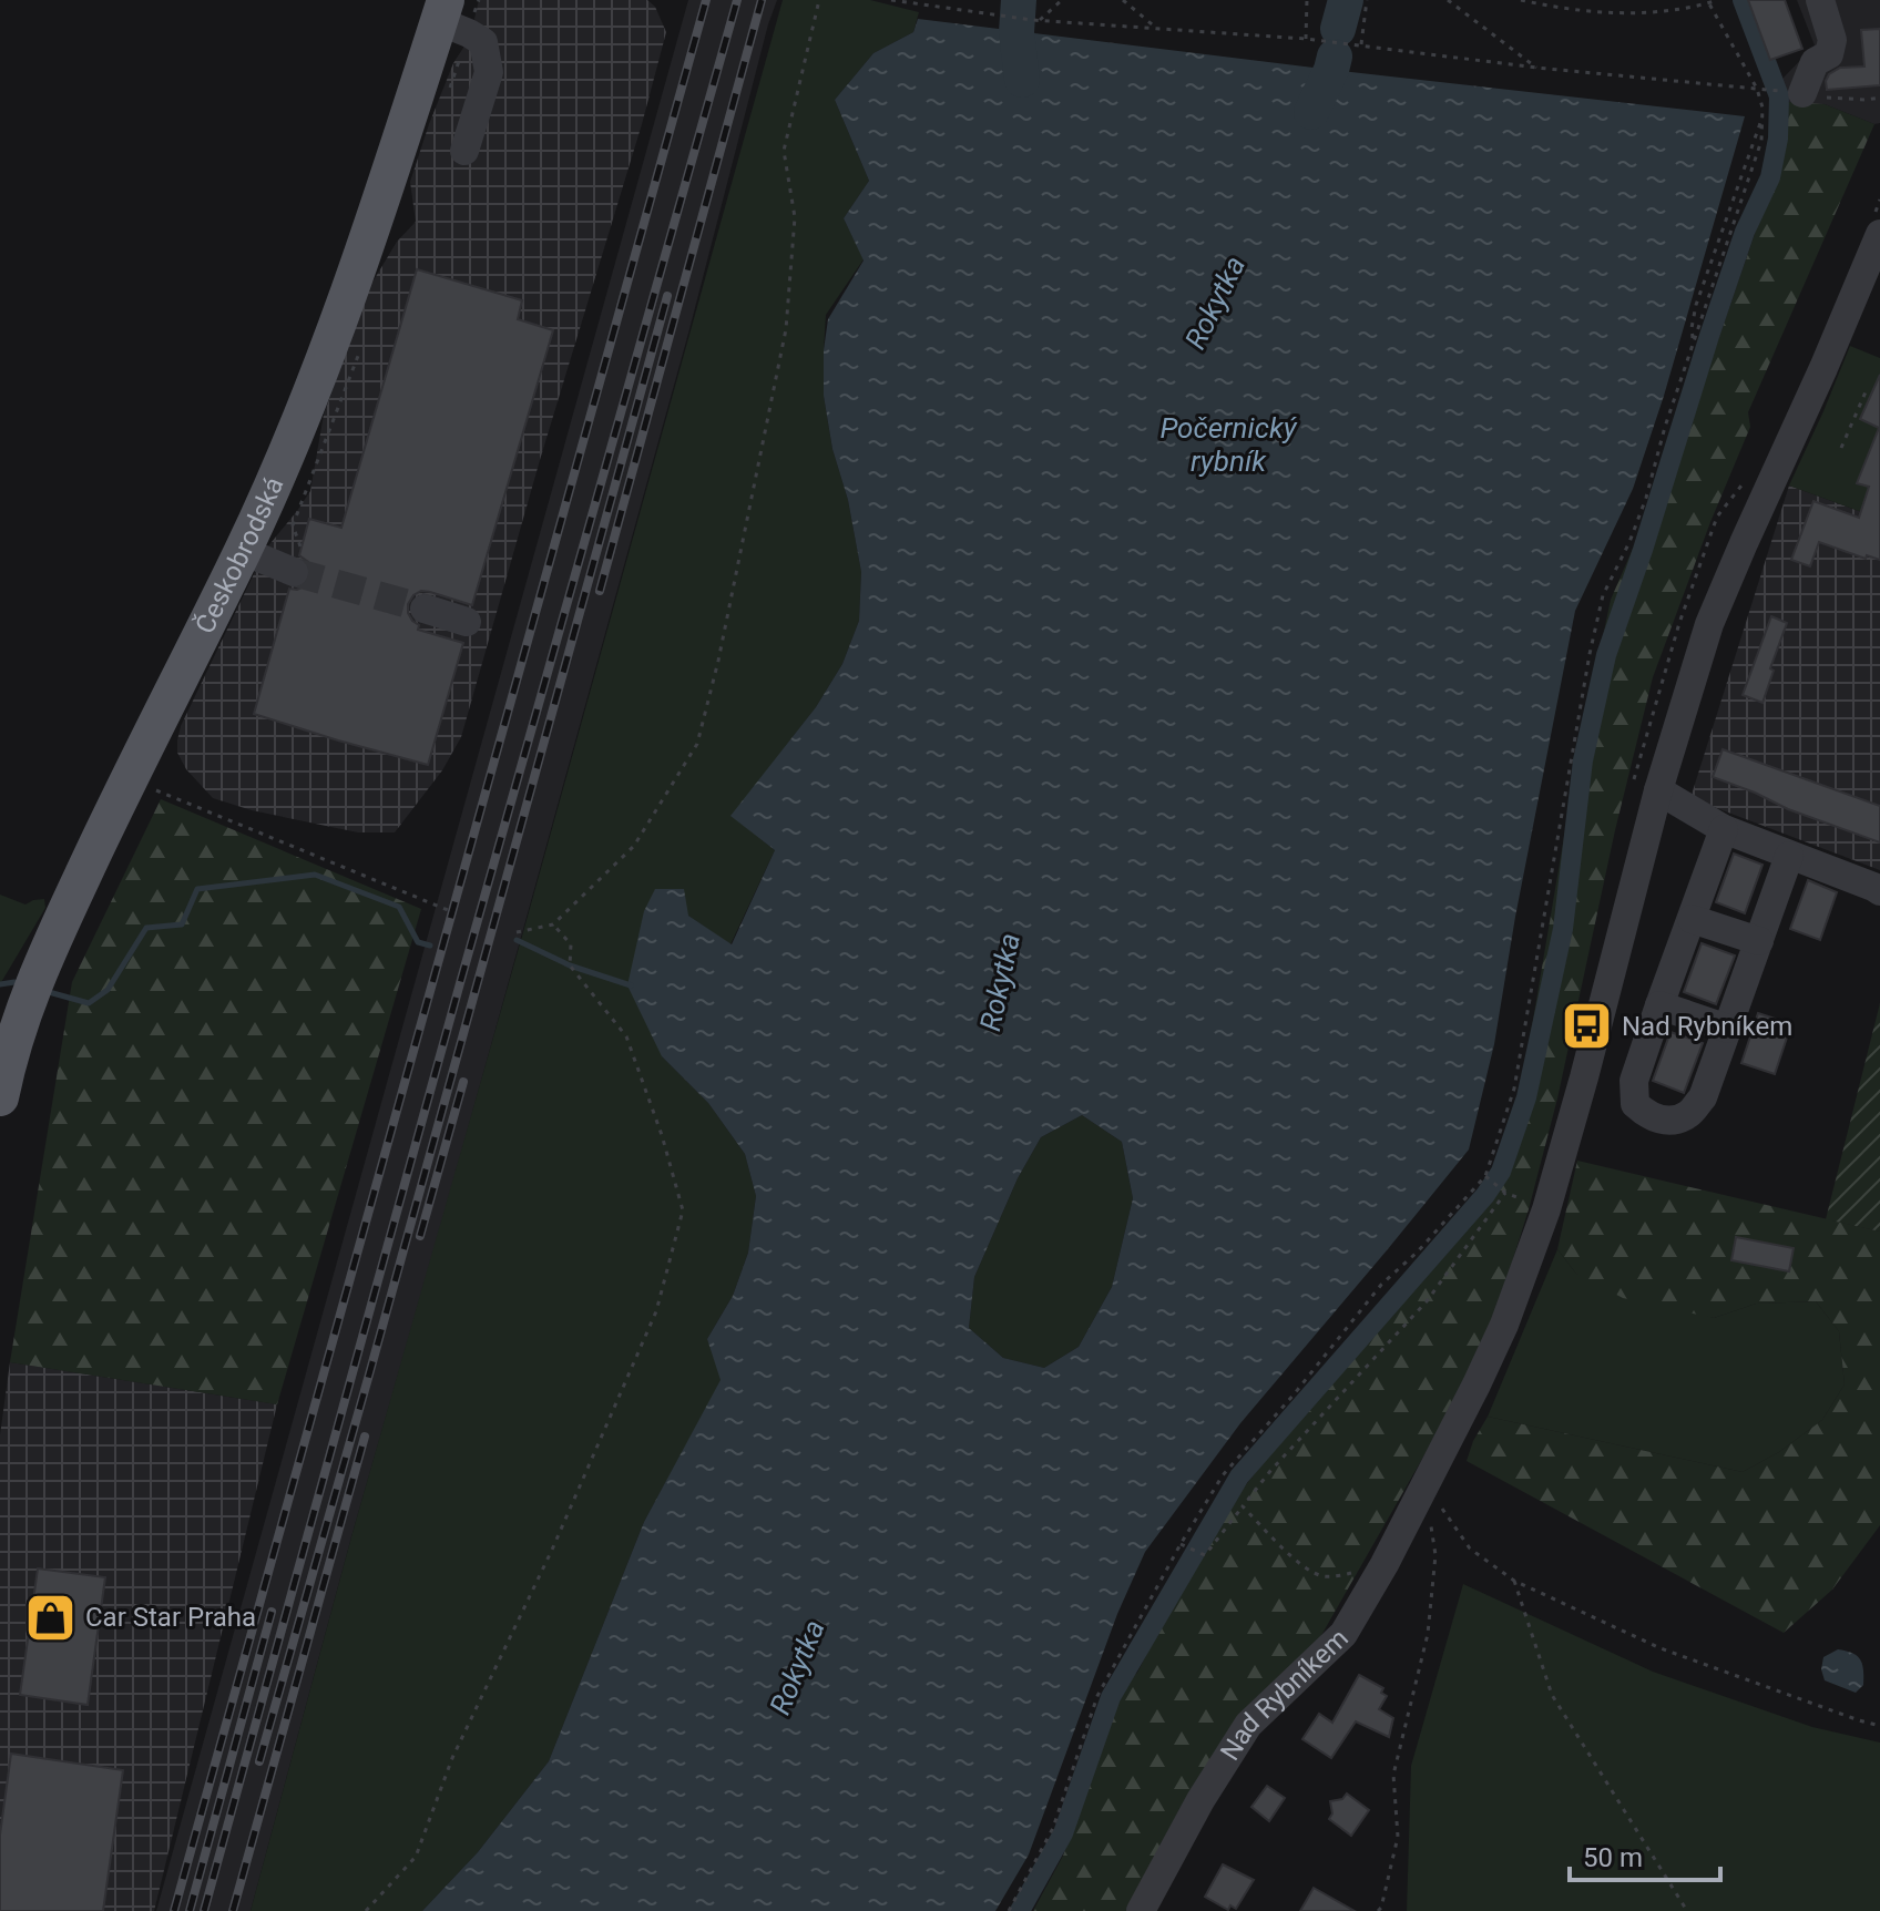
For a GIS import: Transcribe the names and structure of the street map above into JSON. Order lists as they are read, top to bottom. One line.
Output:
{"streets":{"main road":["Českobrodská"],"street":["Nad Rybníkem"]},"water":["Rokytka","Počernický rybník"],"places":{"bus stop":["Nad Rybníkem"],"shop":["Car Star Praha"]},"scale_bar":"50 m"}
